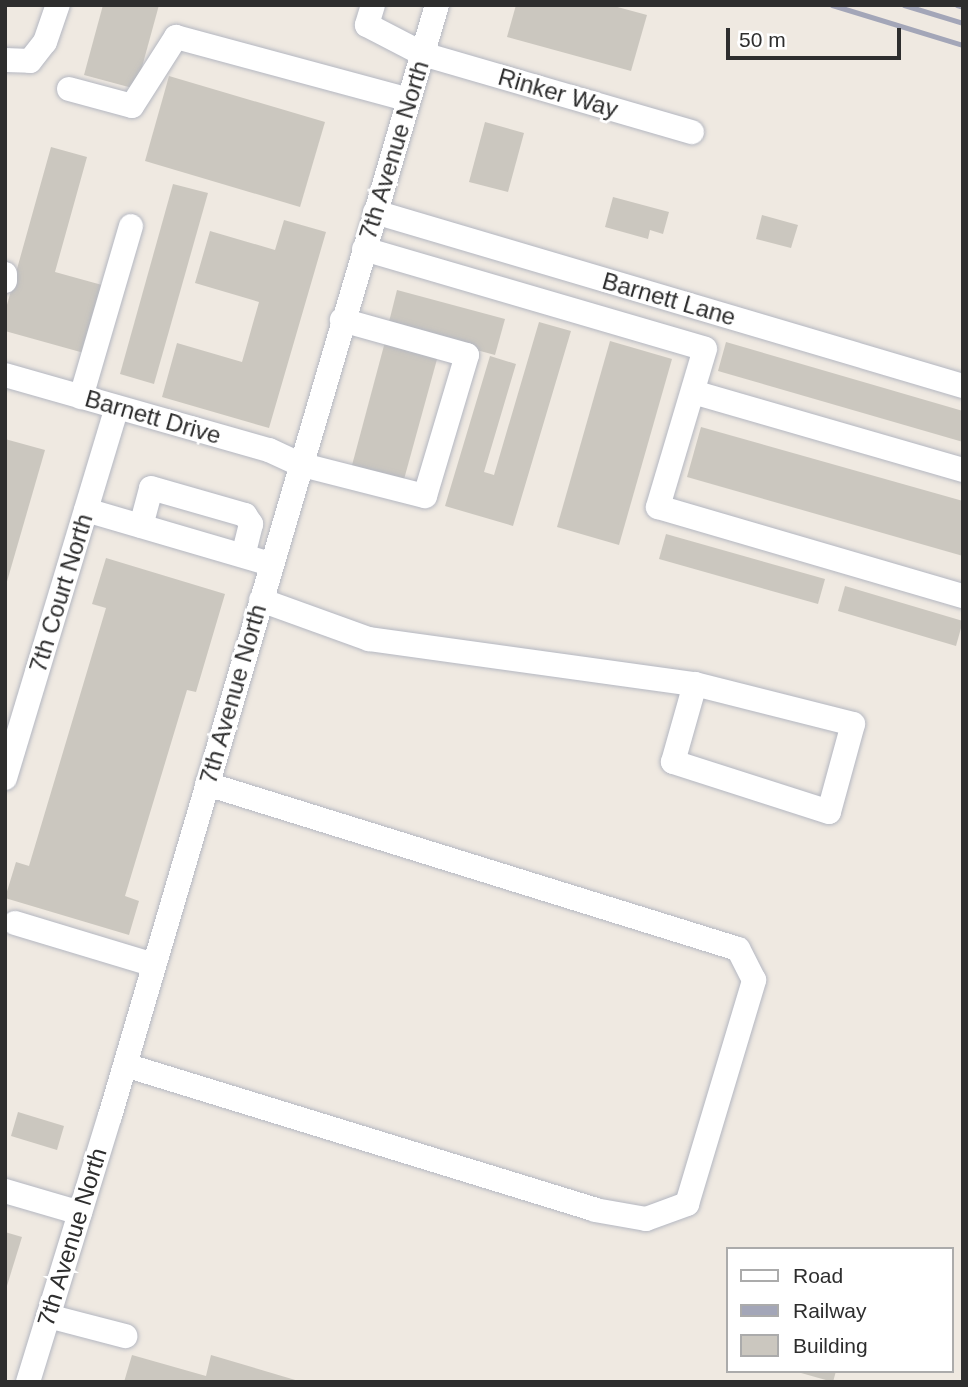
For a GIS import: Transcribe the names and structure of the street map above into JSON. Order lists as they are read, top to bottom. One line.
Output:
{"streets":{"street":["Rinker Way","7th Avenue North","Barnett Lane","Barnett Drive","7th Court North"]},"crossings":[["Rinker Way","7th Avenue North"],["7th Avenue North","Barnett Lane"],["7th Avenue North","Barnett Drive"],["Barnett Drive","7th Court North"]],"legend":["Road","Railway","Building"],"scale_bar":"50 m"}
